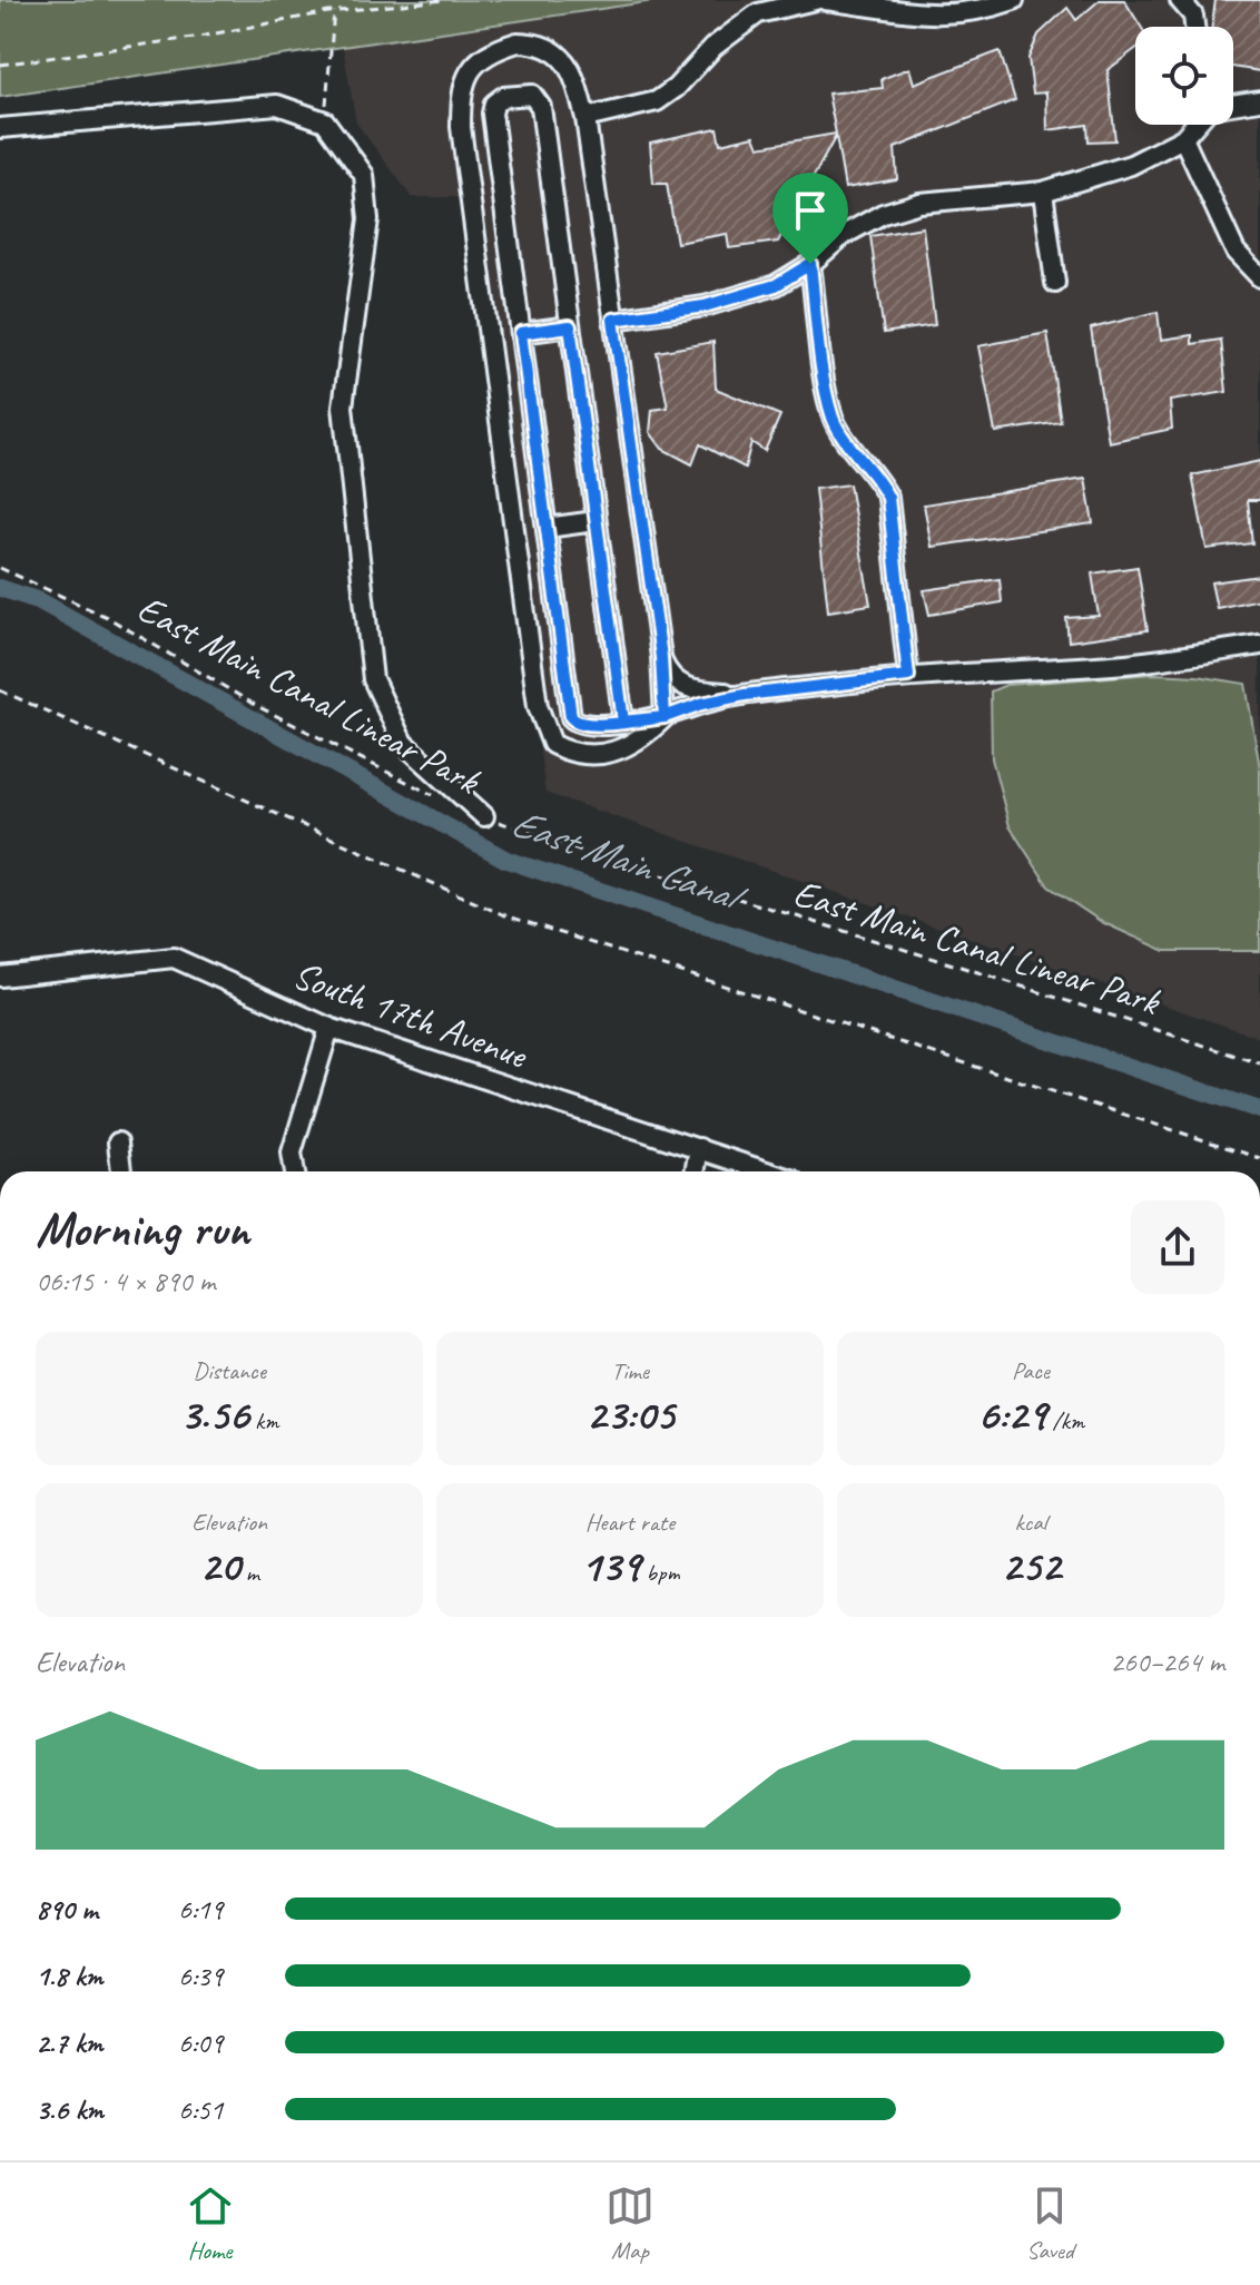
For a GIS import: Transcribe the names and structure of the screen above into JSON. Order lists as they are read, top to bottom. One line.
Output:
{"streets":{"street":["South 17th Avenue"],"path":["East Main Canal Linear Park"]},"water":["East Main Canal"],"page":{"heading":["Morning run","06:15 · 4 × 890 m"],"stats":[["Distance","3.56 km"],["Time","23:05"],["Pace","6:29 /km"],["Elevation","20 m"],["Heart rate","139 bpm"],["kcal","252"]],"chart":["Elevation","260–264 m"],"list":[{"name":"890 m","note":"6:19"},{"name":"1.8 km","note":"6:39"},{"name":"2.7 km","note":"6:09"},{"name":"3.6 km","note":"6:51"}],"tabs":["Home","Map","Saved"]}}
